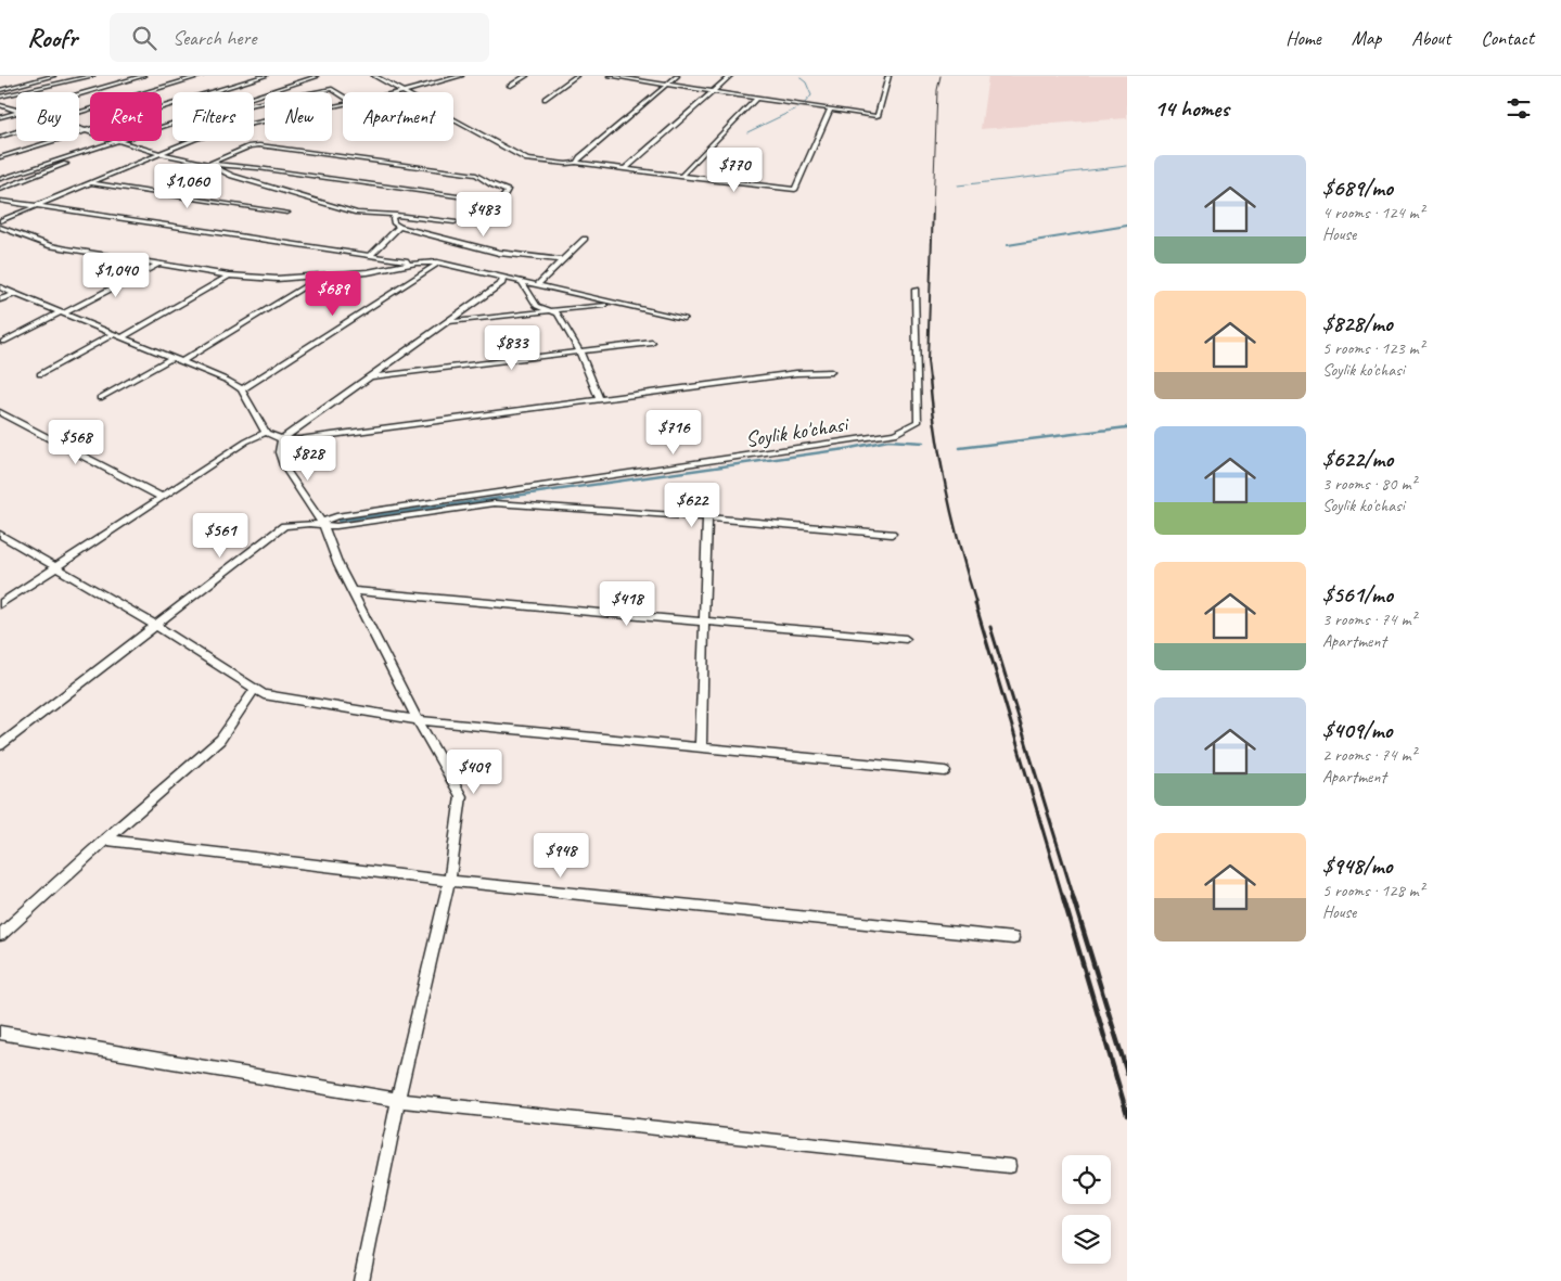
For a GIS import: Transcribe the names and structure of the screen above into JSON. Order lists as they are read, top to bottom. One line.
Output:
{"streets":{"street":["Soylik ko'chasi"]},"page":{"header":"Roofr","search":"Search here","nav":["Home","Map","About","Contact"],"heading":"14 homes","chip":["Buy","Rent","Filters","New","Apartment"],"list":[{"name":"$689/mo","note":"4 rooms · 124 m² · House"},{"name":"$828/mo","note":"5 rooms · 123 m² · Soylik ko'chasi"},{"name":"$622/mo","note":"3 rooms · 80 m² · Soylik ko'chasi"},{"name":"$561/mo","note":"3 rooms · 74 m² · Apartment"},{"name":"$409/mo","note":"2 rooms · 74 m² · Apartment"},{"name":"$948/mo","note":"5 rooms · 128 m² · House"}],"price":["$770","$1,060","$483","$1,040","$689","$833","$716","$568","$828","$622","$561","$418","$409","$948"]}}
